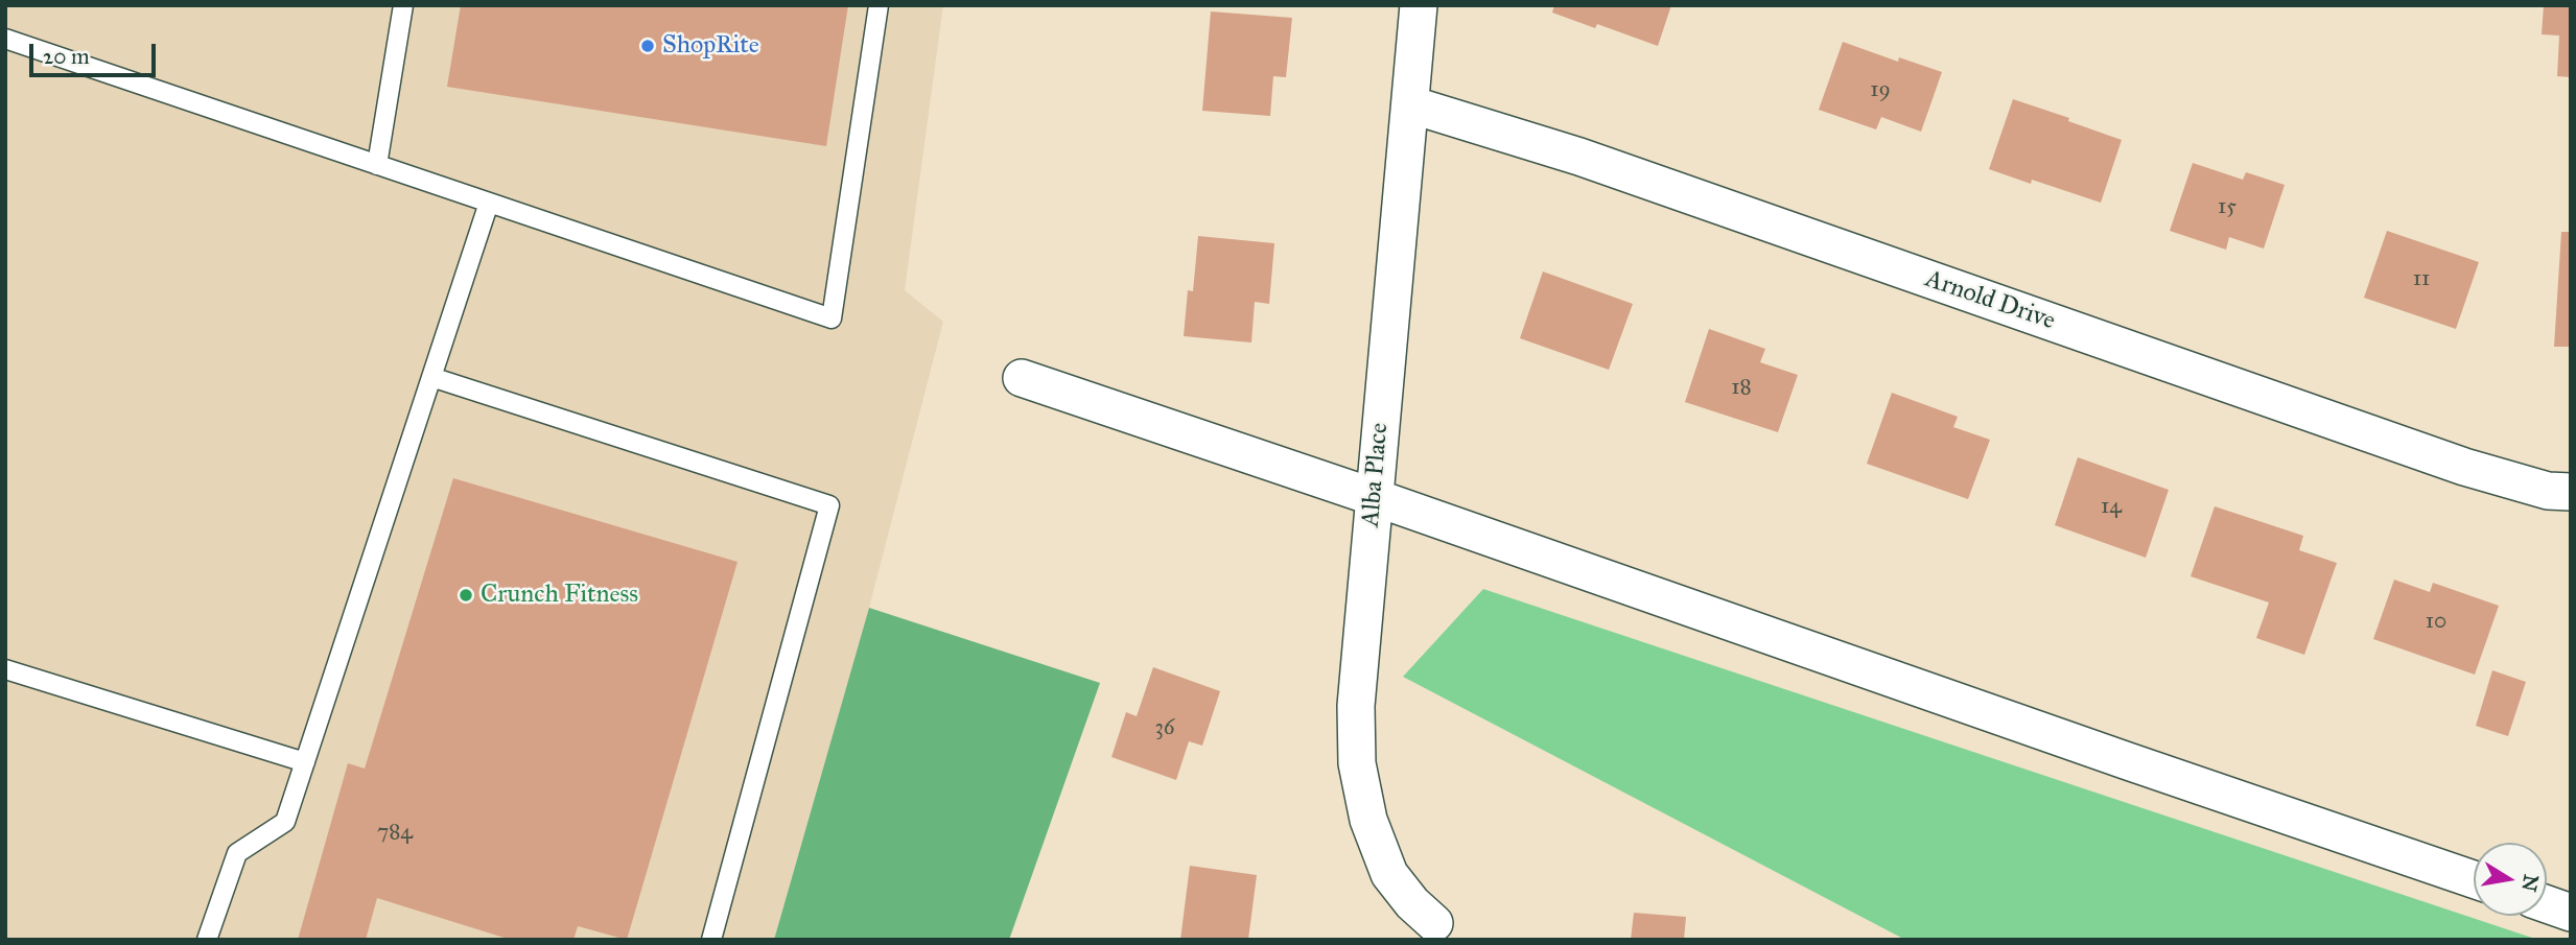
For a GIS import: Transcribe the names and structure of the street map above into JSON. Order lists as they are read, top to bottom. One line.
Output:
{"streets":{"street":["Arnold Drive","Alba Place"]},"crossings":[["Arnold Drive","Alba Place"]],"places":["ShopRite","Crunch Fitness"],"house_numbers":["19","15","11","18","14","10","36","784"],"scale_bar":"20 m","north":"right"}
